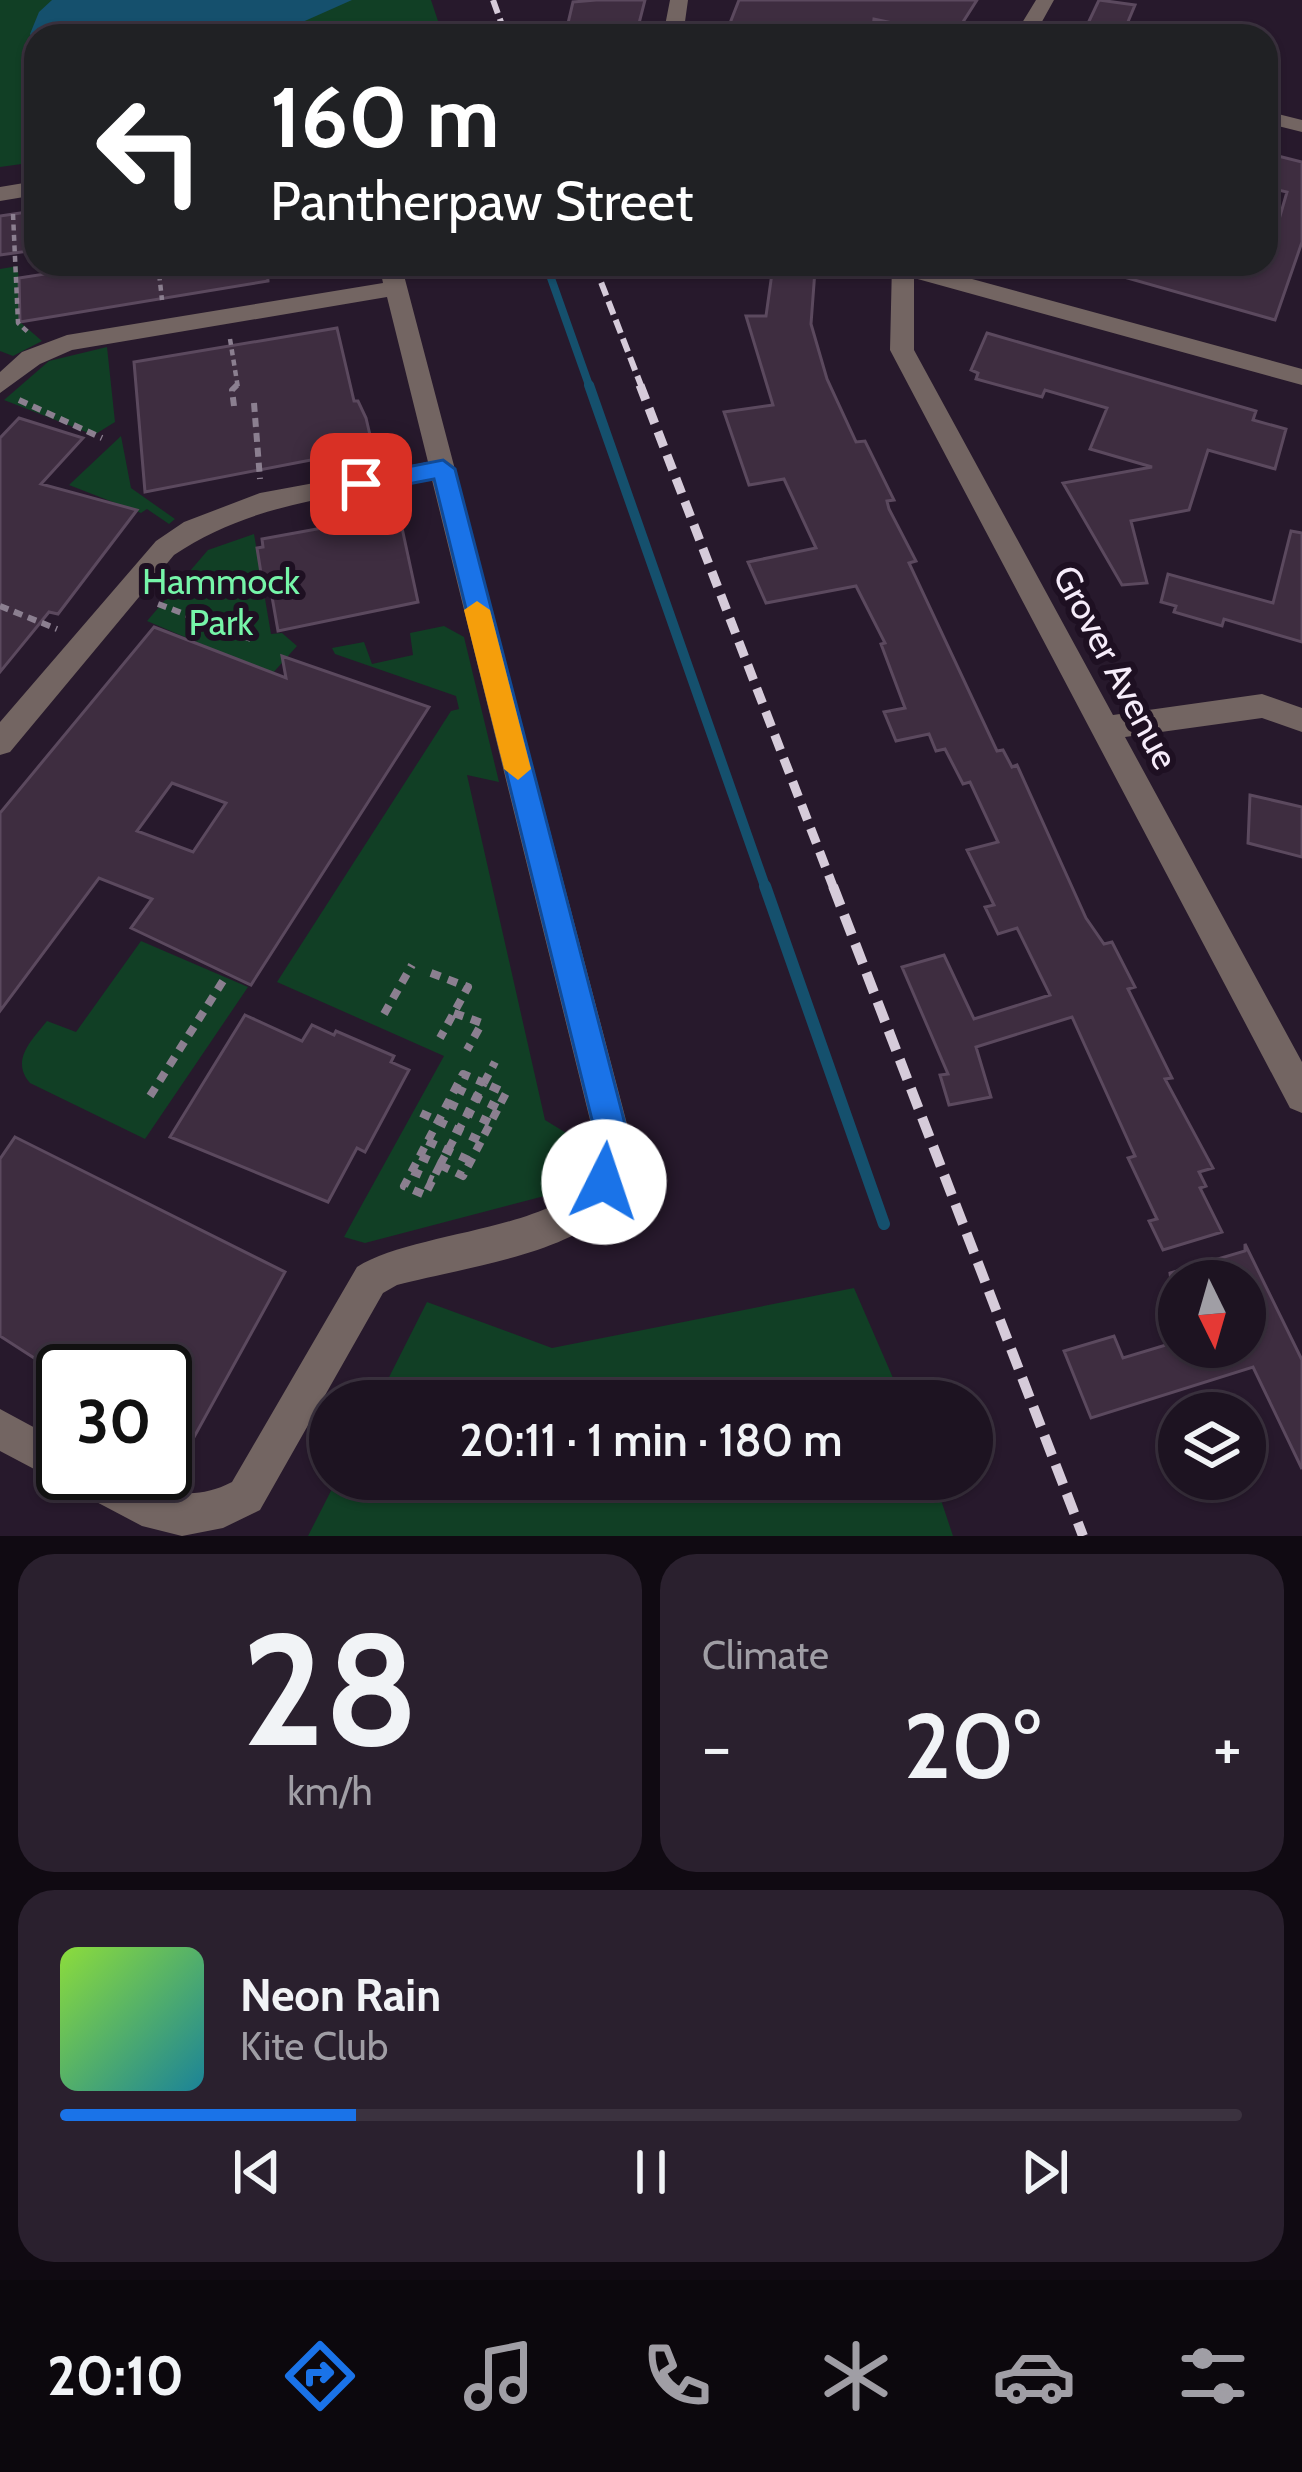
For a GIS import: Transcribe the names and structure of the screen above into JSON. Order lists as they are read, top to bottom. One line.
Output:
{"streets":{"street":["Grover Avenue"]},"parks":["Hammock Park"],"north":"bottom","page":{"turn":["160 m","Pantherpaw Street"],"limit":"30","trip":"20:11 · 1 min · 180 m","tile":[["28","km/h"],"Climate"],"heat":["−","20°","+"],"song":["Neon Rain","Kite Club"],"tabs":"20:10"}}
